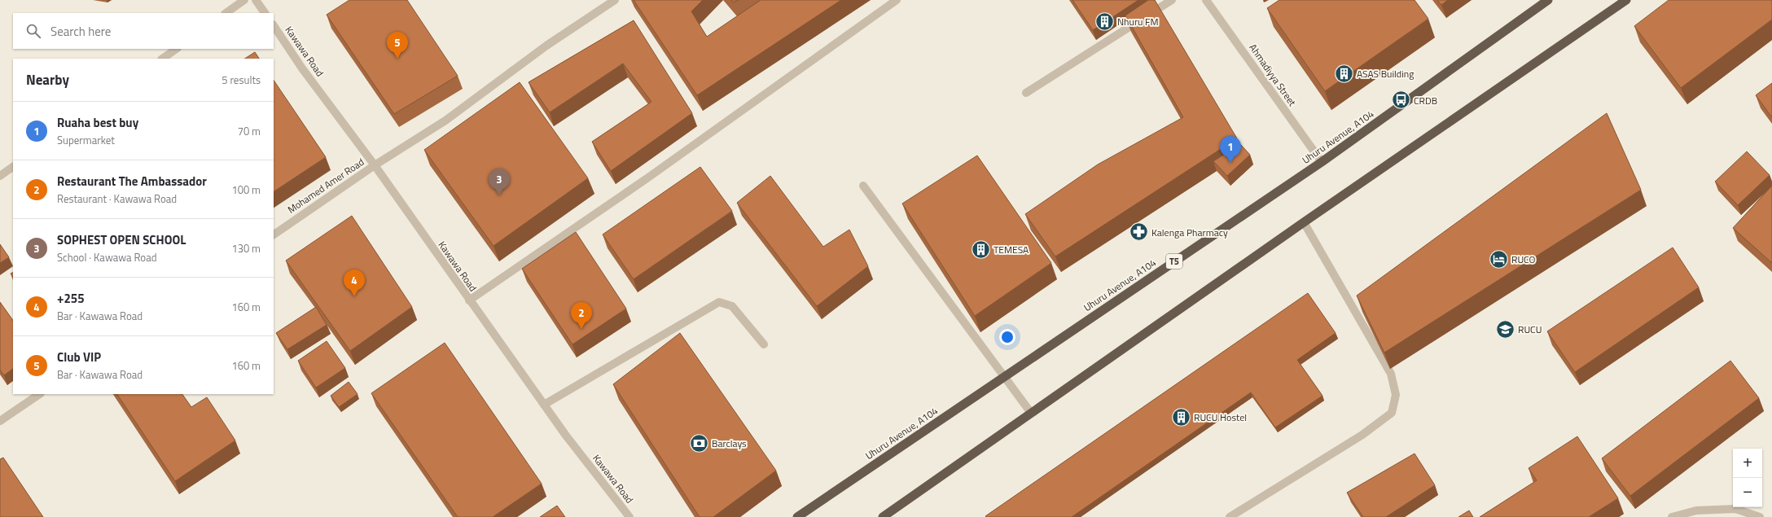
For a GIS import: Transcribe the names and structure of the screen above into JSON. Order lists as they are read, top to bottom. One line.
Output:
{"streets":{"highway":["Uhuru Avenue, A104","T5"],"street":["Kawawa Road","Ahmadiyya Street","Mohamed Amer Road"]},"crossings":[["Kawawa Road","Mohamed Amer Road"],["Ahmadiyya Street","Uhuru Avenue, A104"]],"places":{"building":["Nhuru FM","ASAS Building","TEMESA","RUCU Hostel"],"bus stop":["CRDB"],"pharmacy":["Kalenga Pharmacy"],"hotel":["RUCO"],"school or university":["RUCU"],"bank":["Barclays"]},"page":{"search":"Search here","pins":["5","1","3","4","2"],"heading":["Nearby","5 results"],"list":[{"mark":"1","name":"Ruaha best buy","note":"Supermarket","value":"70 m"},{"mark":"2","name":"Restaurant The Ambassador","note":"Restaurant · Kawawa Road","value":"100 m"},{"mark":"3","name":"SOPHEST OPEN SCHOOL","note":"School · Kawawa Road","value":"130 m"},{"mark":"4","name":"+255","note":"Bar · Kawawa Road","value":"160 m"},{"mark":"5","name":"Club VIP","note":"Bar · Kawawa Road","value":"160 m"}],"map_buttons":["+","−"]}}
